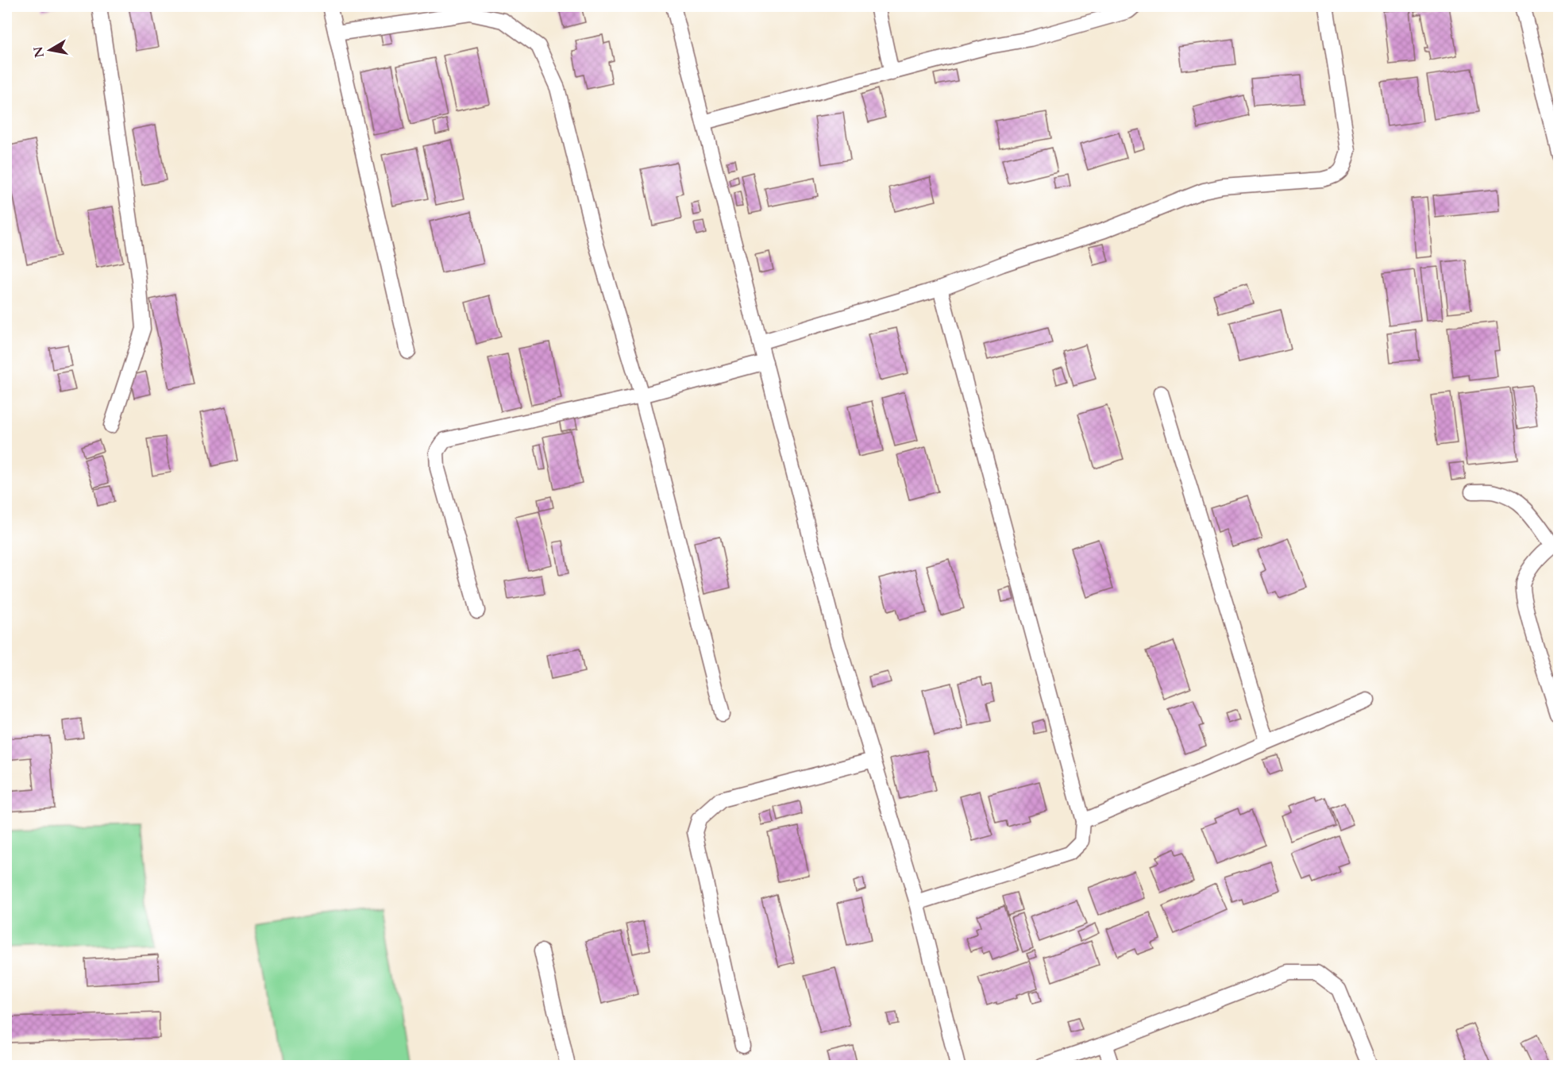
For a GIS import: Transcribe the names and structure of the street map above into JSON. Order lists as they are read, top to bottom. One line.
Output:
{"north":"left"}
